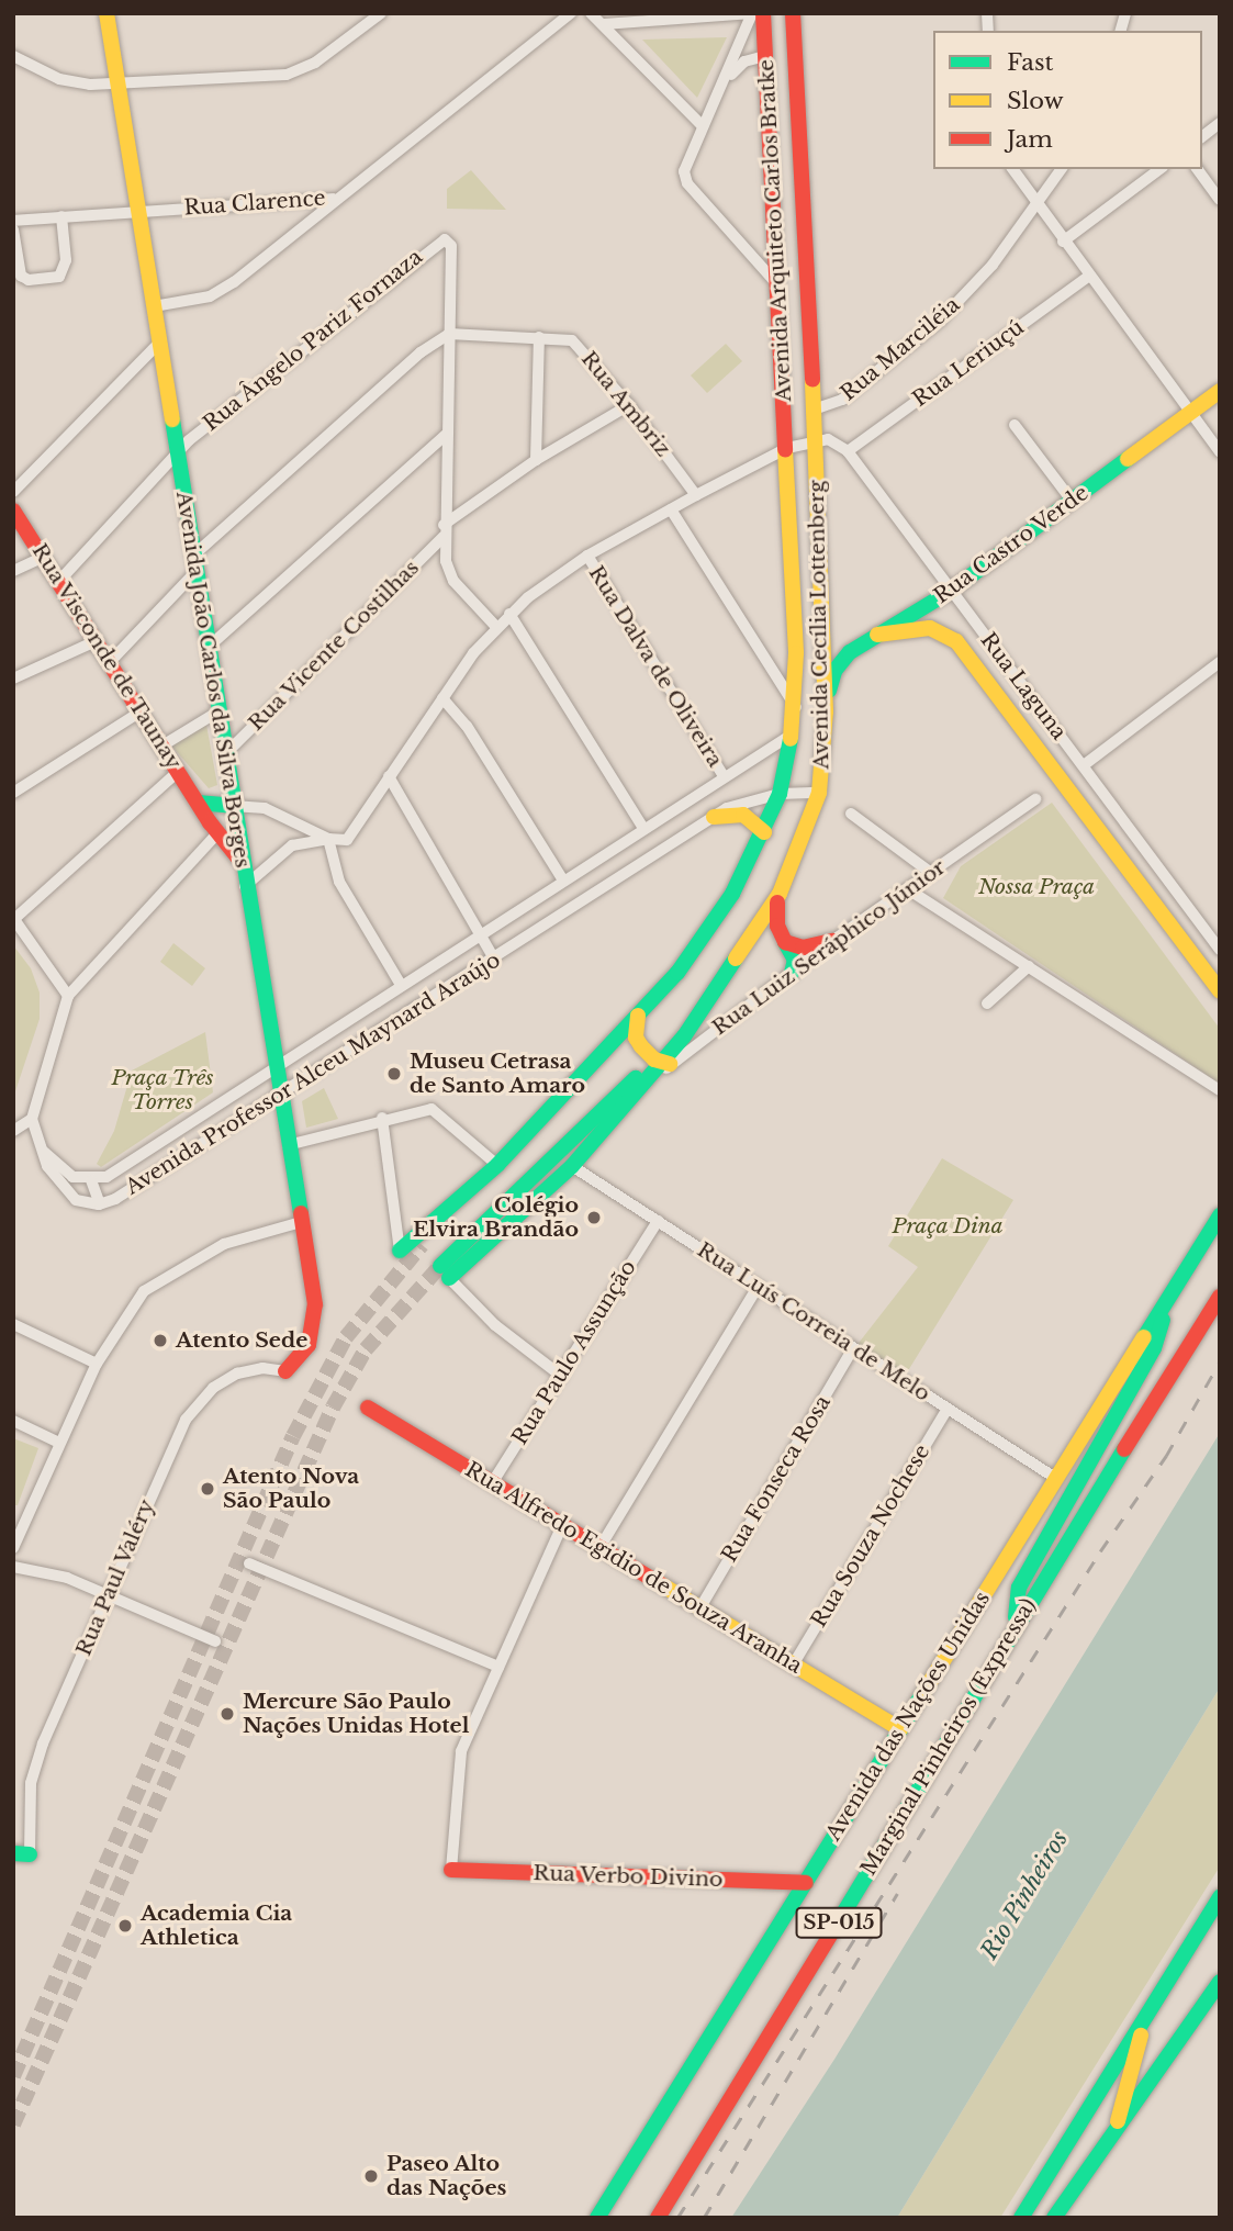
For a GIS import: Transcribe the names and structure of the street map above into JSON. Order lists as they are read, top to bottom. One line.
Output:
{"streets":{"main road":["Avenida Arquiteto Carlos Bratke","Rua Castro Verde","Avenida Cecília Lottenberg","Rua Visconde de Taunay","Avenida João Carlos da Silva Borges","Rua Alfredo Egidio de Souza Aranha","Avenida das Nações Unidas","Marginal Pinheiros (Expressa)","Rua Verbo Divino","SP-015"],"street":["Rua Clarence","Rua Ângelo Pariz Fornaza","Rua Marciléia","Rua Leriuçú","Rua Ambriz","Rua Vicente Costilhas","Rua Dalva de Oliveira","Rua Laguna","Rua Luiz Seráphico Júnior","Avenida Professor Alceu Maynard Araújo","Rua Luís Correia de Melo","Rua Paulo Assunção","Rua Fonseca Rosa","Rua Souza Nochese","Rua Paul Valéry"]},"crossings":[["Rua Clarence","Avenida João Carlos da Silva Borges"],["Avenida Arquiteto Carlos Bratke","Rua Marciléia"],["Avenida Arquiteto Carlos Bratke","Avenida Cecília Lottenberg"],["Rua Ângelo Pariz Fornaza","Rua Ambriz"],["Rua Ângelo Pariz Fornaza","Avenida João Carlos da Silva Borges"],["Rua Leriuçú","Rua Laguna"],["Rua Castro Verde","Avenida Cecília Lottenberg"],["Rua Castro Verde","Rua Laguna"],["Avenida Cecília Lottenberg","Rua Luiz Seráphico Júnior"],["Avenida Cecília Lottenberg","Avenida Professor Alceu Maynard Araújo"],["Rua Vicente Costilhas","Avenida João Carlos da Silva Borges"],["Rua Visconde de Taunay","Avenida João Carlos da Silva Borges"],["Rua Dalva de Oliveira","Avenida Professor Alceu Maynard Araújo"],["Avenida João Carlos da Silva Borges","Avenida Professor Alceu Maynard Araújo"],["Avenida João Carlos da Silva Borges","Rua Paul Valéry"],["Rua Luís Correia de Melo","Rua Paulo Assunção"],["Rua Luís Correia de Melo","Rua Fonseca Rosa"],["Rua Luís Correia de Melo","Rua Souza Nochese"],["Rua Luís Correia de Melo","Avenida das Nações Unidas"],["Rua Paulo Assunção","Rua Alfredo Egidio de Souza Aranha"],["Rua Fonseca Rosa","Rua Alfredo Egidio de Souza Aranha"],["Rua Souza Nochese","Rua Alfredo Egidio de Souza Aranha"],["Rua Alfredo Egidio de Souza Aranha","Avenida das Nações Unidas"],["Avenida das Nações Unidas","Rua Verbo Divino"]],"water":["Rio Pinheiros"],"parks":["Nossa Praça","Praça Três Torres","Praça Dina"],"places":["Museu Cetrasa de Santo Amaro","Colégio Elvira Brandão","Atento Sede","Atento Nova São Paulo","Mercure São Paulo Nações Unidas Hotel","Academia Cia Athletica","Paseo Alto das Nações"],"legend":["Fast","Slow","Jam"]}
